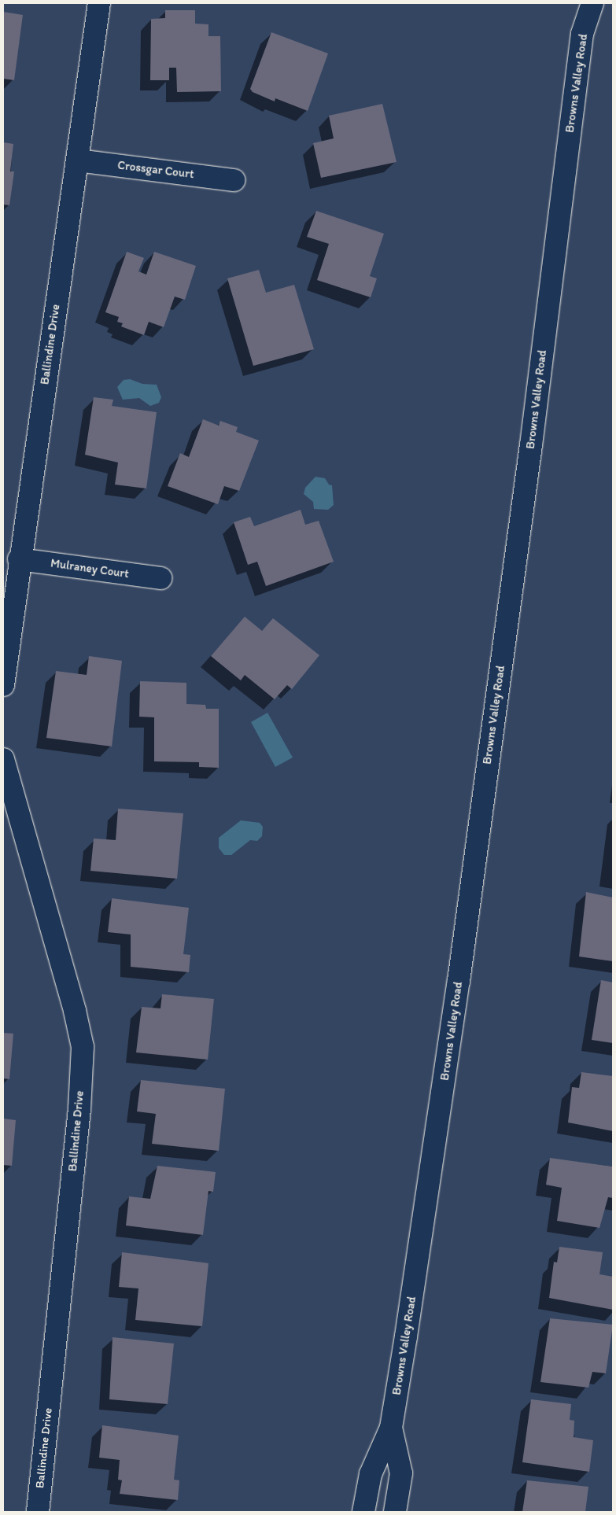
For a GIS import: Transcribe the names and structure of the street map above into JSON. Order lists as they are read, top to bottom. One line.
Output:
{"streets":{"street":["Browns Valley Road","Crossgar Court","Ballindine Drive","Mulraney Court"]},"crossings":[["Crossgar Court","Ballindine Drive"],["Ballindine Drive","Mulraney Court"]]}
